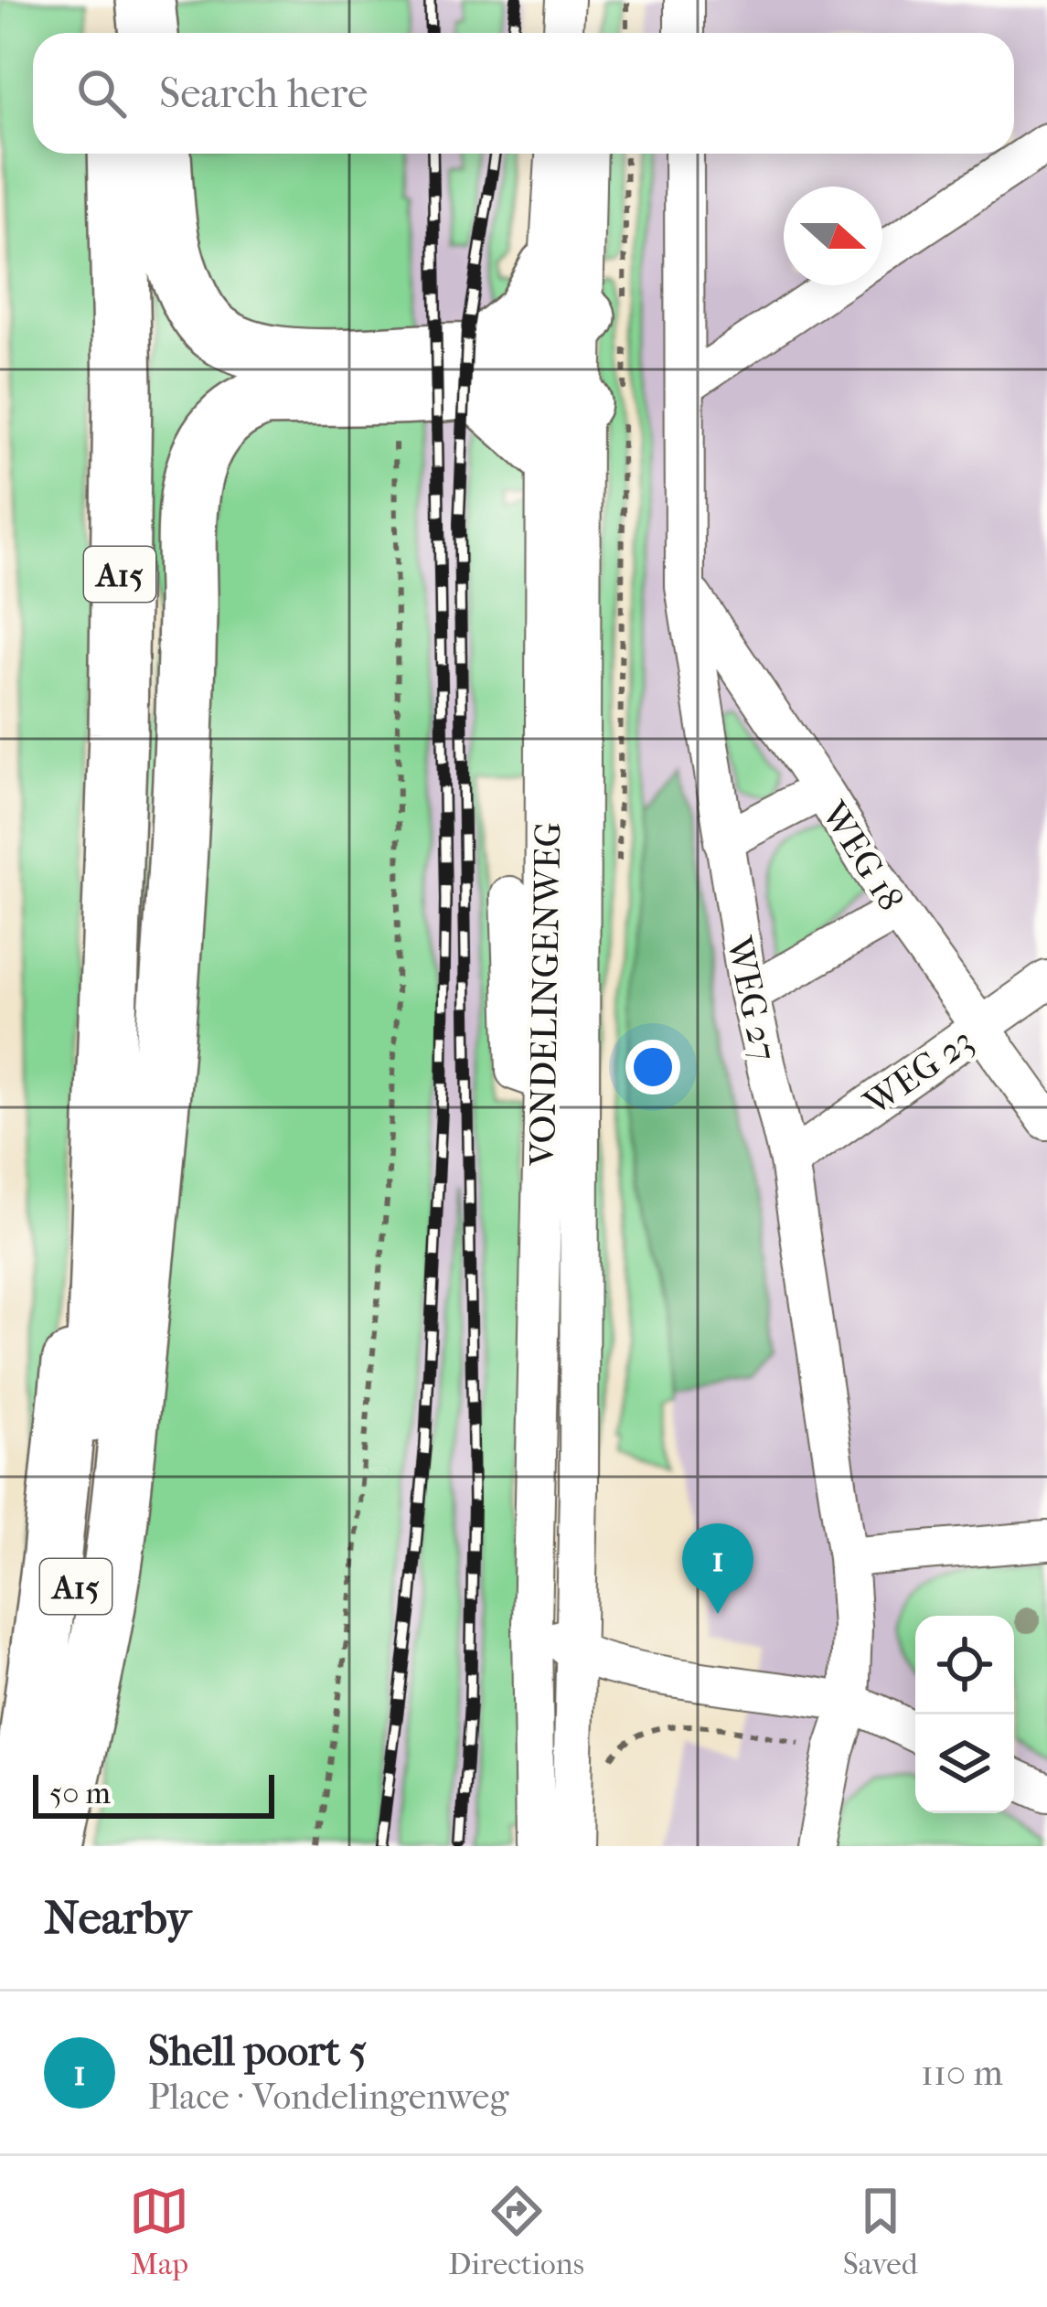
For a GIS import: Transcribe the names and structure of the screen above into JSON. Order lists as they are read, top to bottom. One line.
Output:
{"streets":{"highway":["A15"],"street":["WEG 18","VONDELINGENWEG","WEG 27","WEG 23"]},"crossings":[["A15","VONDELINGENWEG"],["WEG 18","WEG 27"],["WEG 18","WEG 23"],["WEG 27","WEG 23"]],"scale_bar":"50 m","north":"right","page":{"search":"Search here","pins":"1","scale":"50 m","heading":"Nearby","list":[{"mark":"1","name":"Shell poort 5","note":"Place · Vondelingenweg","value":"110 m"}],"nav":["Map","Directions","Saved"]}}
